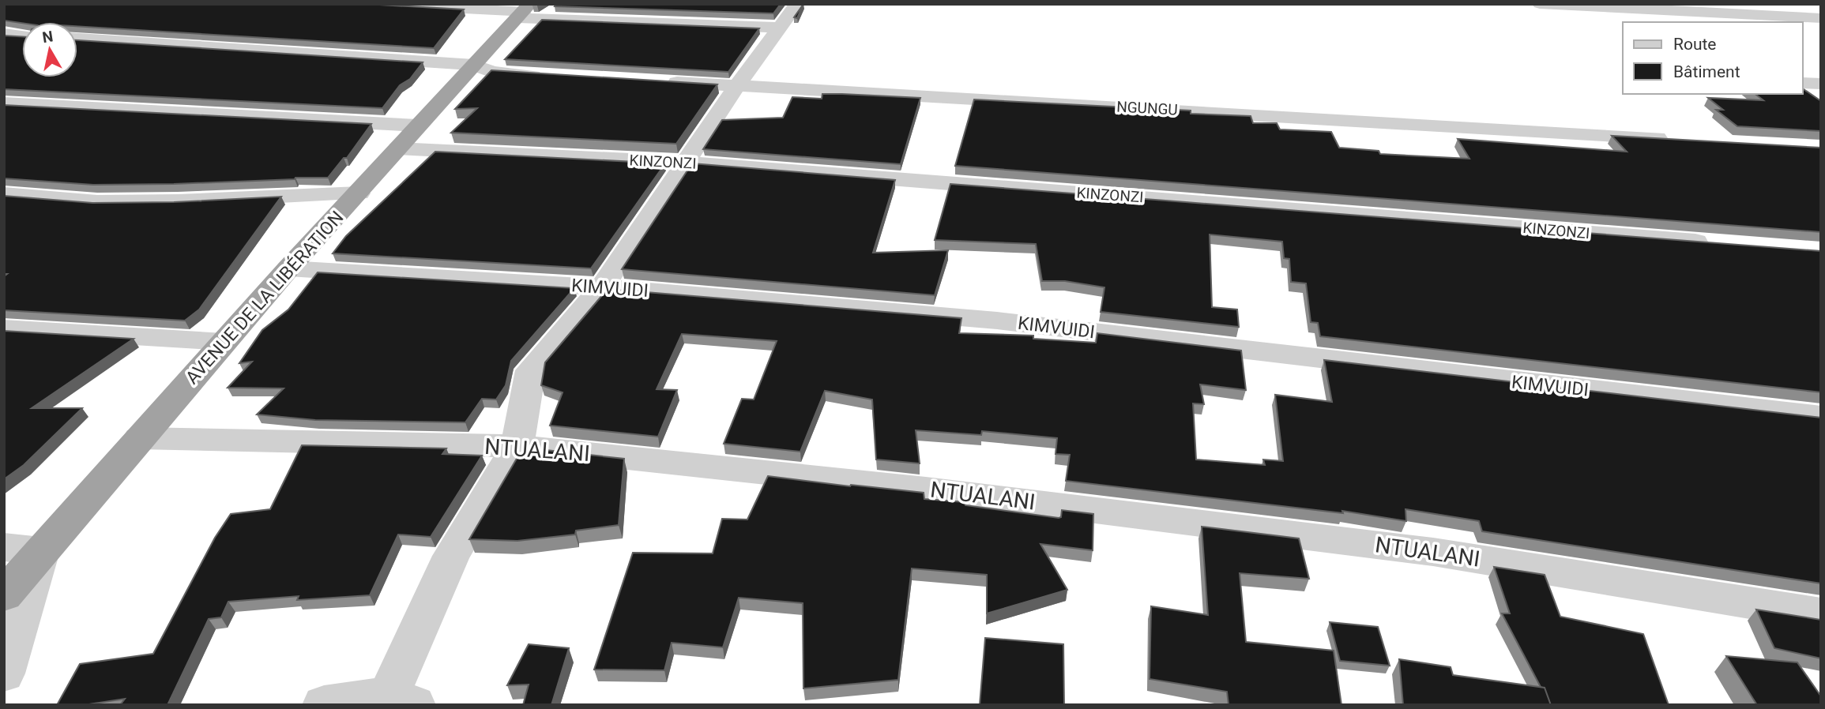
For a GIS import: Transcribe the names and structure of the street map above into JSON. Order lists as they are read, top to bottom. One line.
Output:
{"streets":{"highway":["AVENUE DE LA LIBÉRATION"],"street":["NGUNGU","KINZONZI","KIMVUIDI","NTUALANI"]},"crossings":[["KINZONZI","AVENUE DE LA LIBÉRATION"],["KIMVUIDI","AVENUE DE LA LIBÉRATION"],["AVENUE DE LA LIBÉRATION","NTUALANI"]],"legend":["Route","Bâtiment"],"north":"top"}
